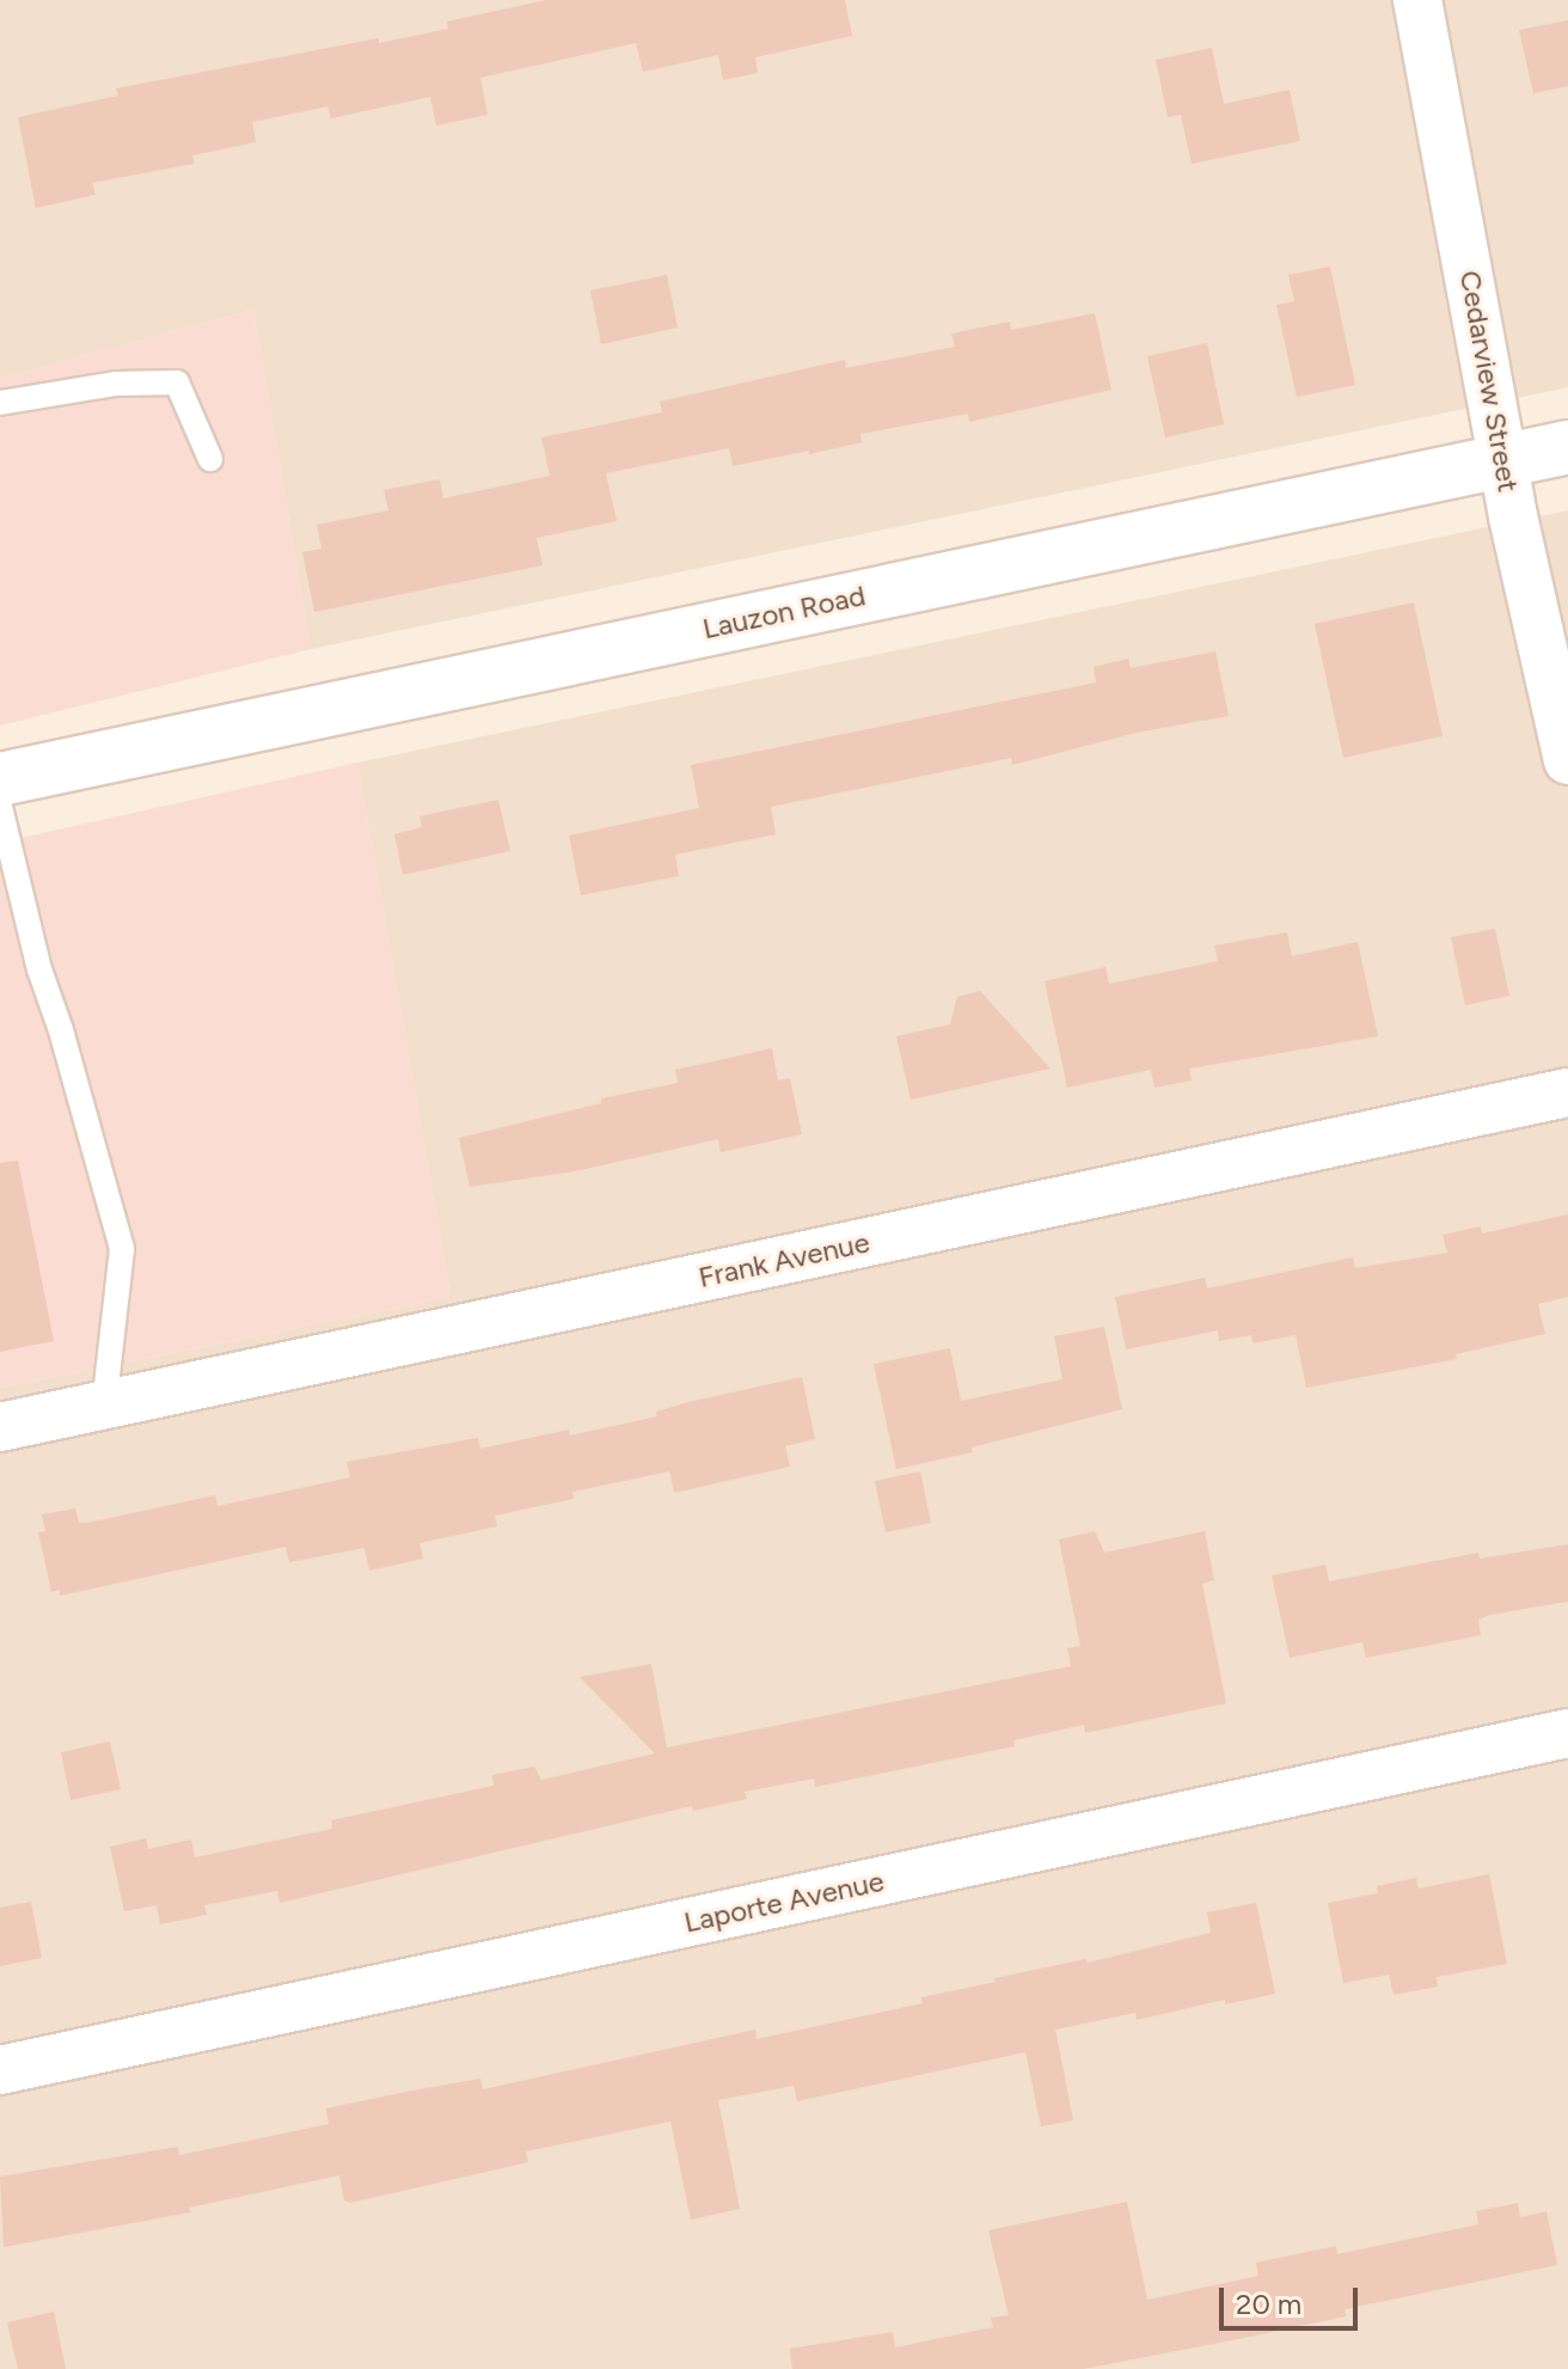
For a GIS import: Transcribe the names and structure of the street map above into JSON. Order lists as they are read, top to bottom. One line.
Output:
{"streets":{"street":["Cedarview Street","Lauzon Road","Frank Avenue","Laporte Avenue"]},"crossings":[["Cedarview Street","Lauzon Road"]],"scale_bar":"20 m"}
